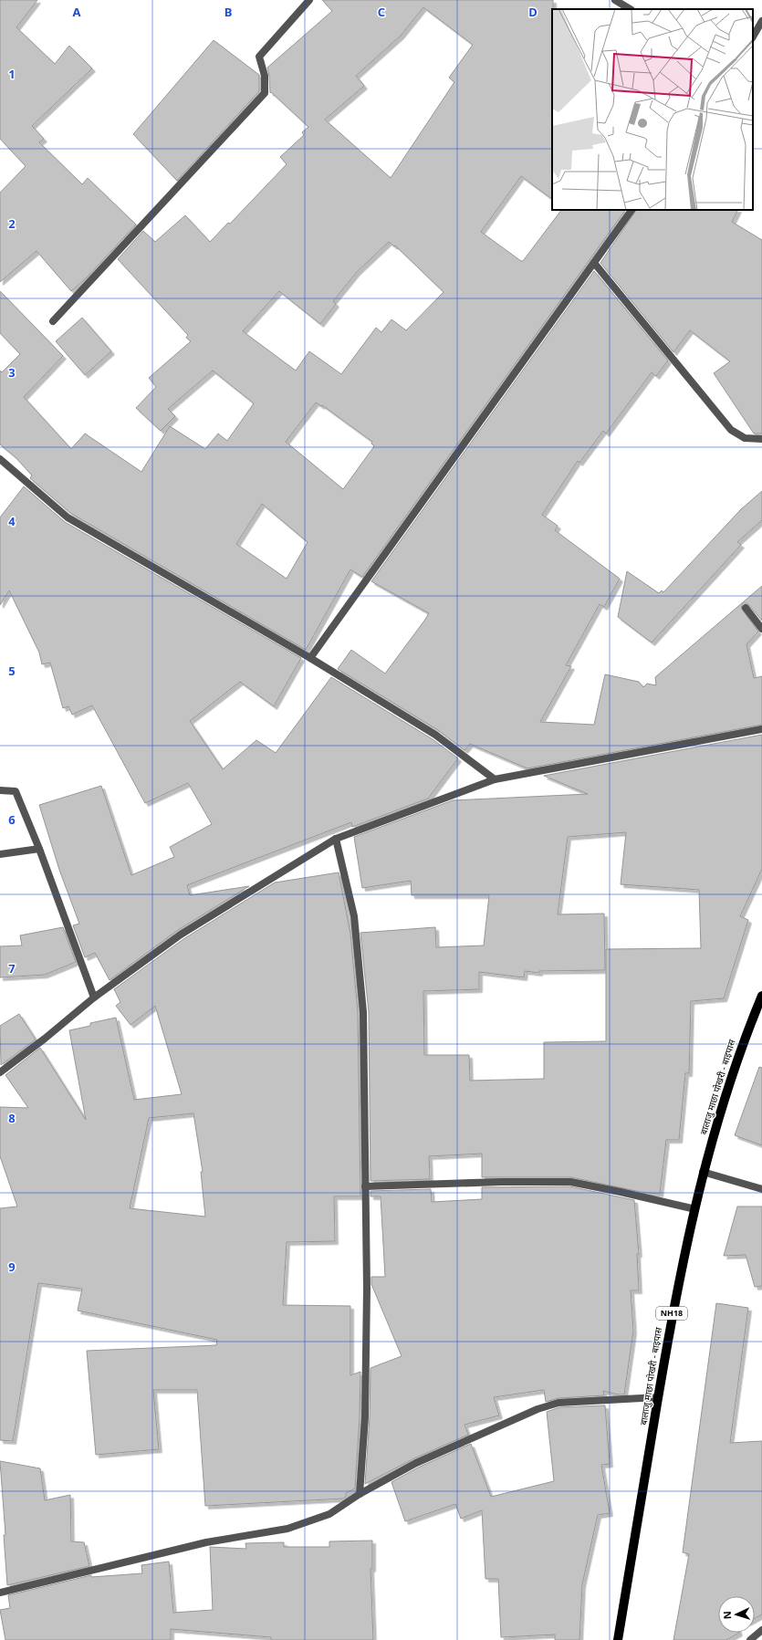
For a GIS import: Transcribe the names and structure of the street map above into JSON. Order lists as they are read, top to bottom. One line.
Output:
{"streets":{"main road":["बालाजु माछा पोखरी - बाइपास","NH18"]},"north":"left","grid":{"columns":["A","B","C","D"],"rows":["1","2","3","4","5","6","7","8","9"]}}
